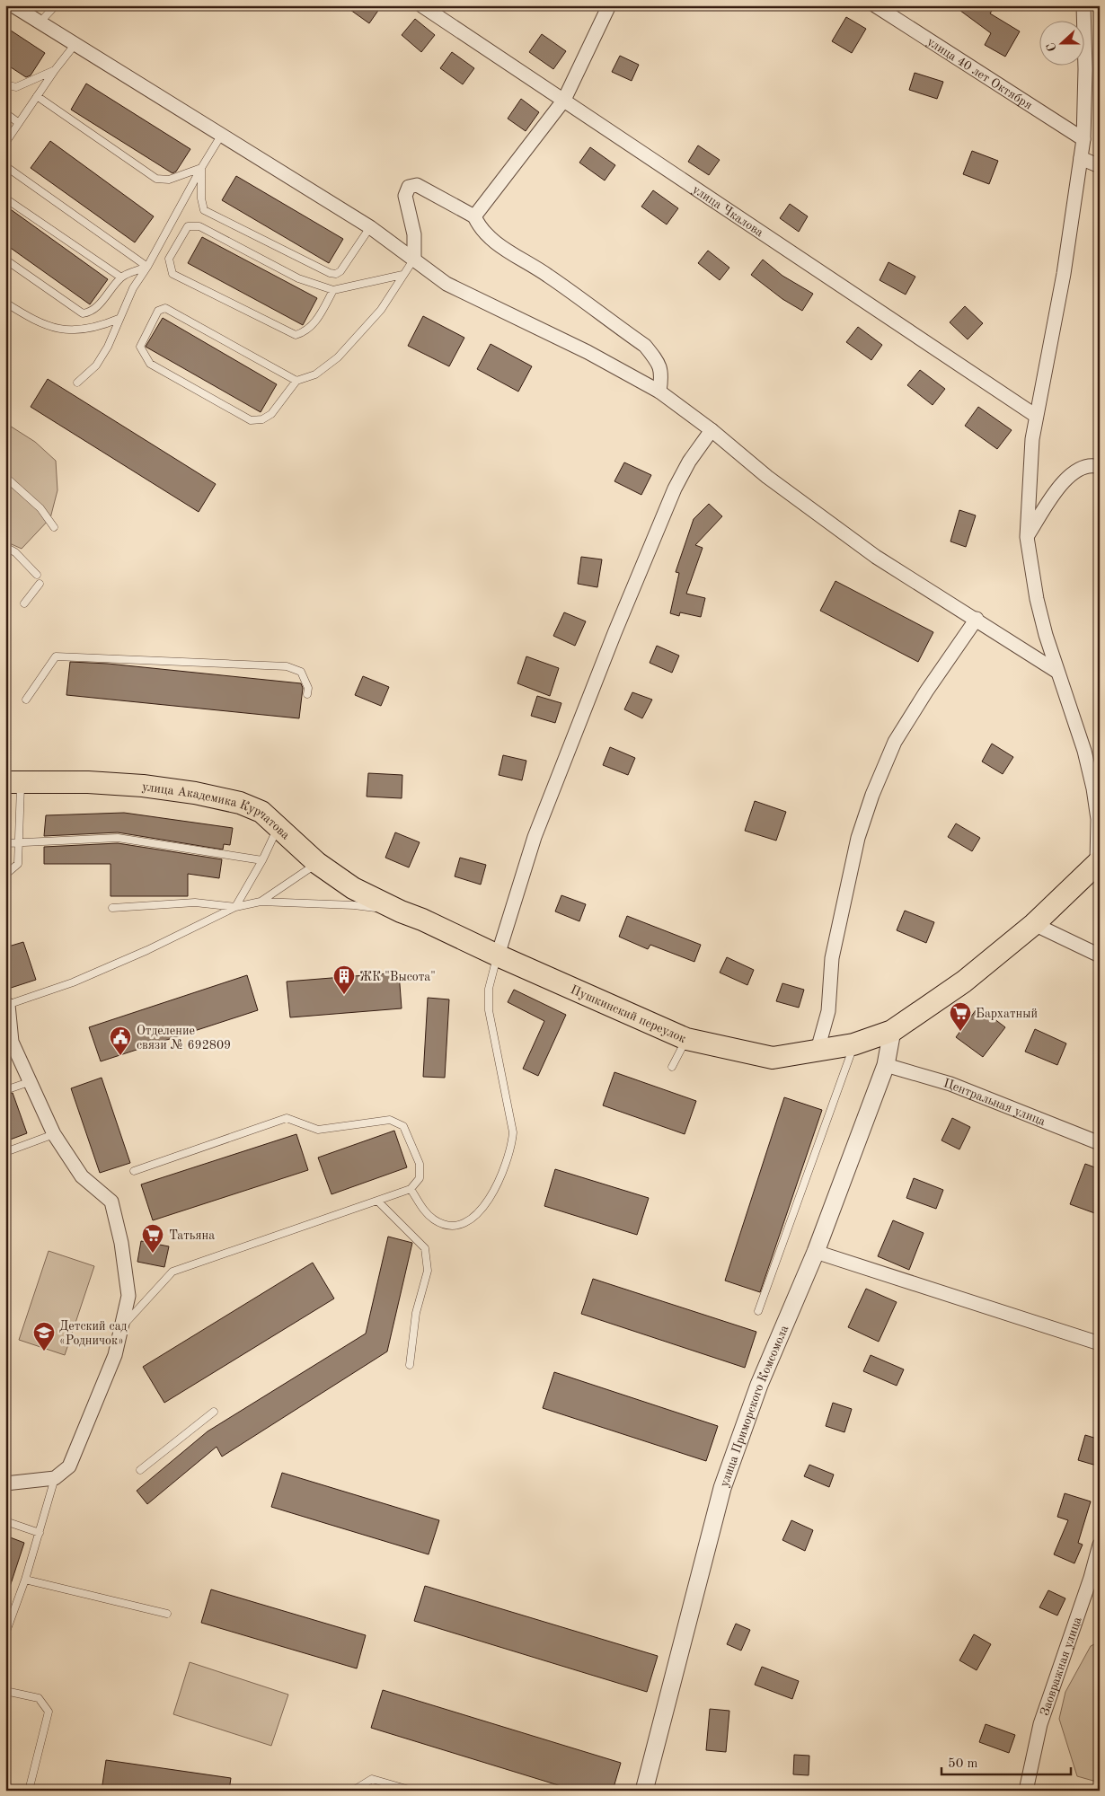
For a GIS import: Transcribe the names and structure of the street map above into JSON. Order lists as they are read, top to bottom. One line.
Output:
{"streets":{"main road":["улица Академика Курчатова","Пушкинский переулок"],"street":["улица 40 лет Октября","улица Чкалова","Центральная улица","улица Приморского Комсомола","Заовражная улица"]},"crossings":[["улица Академика Курчатова","Пушкинский переулок"],["Пушкинский переулок","улица Приморского Комсомола"],["Центральная улица","улица Приморского Комсомола"]],"places":{"building":["ЖК \"Высота\""],"supermarket":["Бархатный","Татьяна"],"public building":["Отделение связи № 692809"],"school or university":["Детский сад «Родничок»"]},"scale_bar":"50 m","north":"left"}
